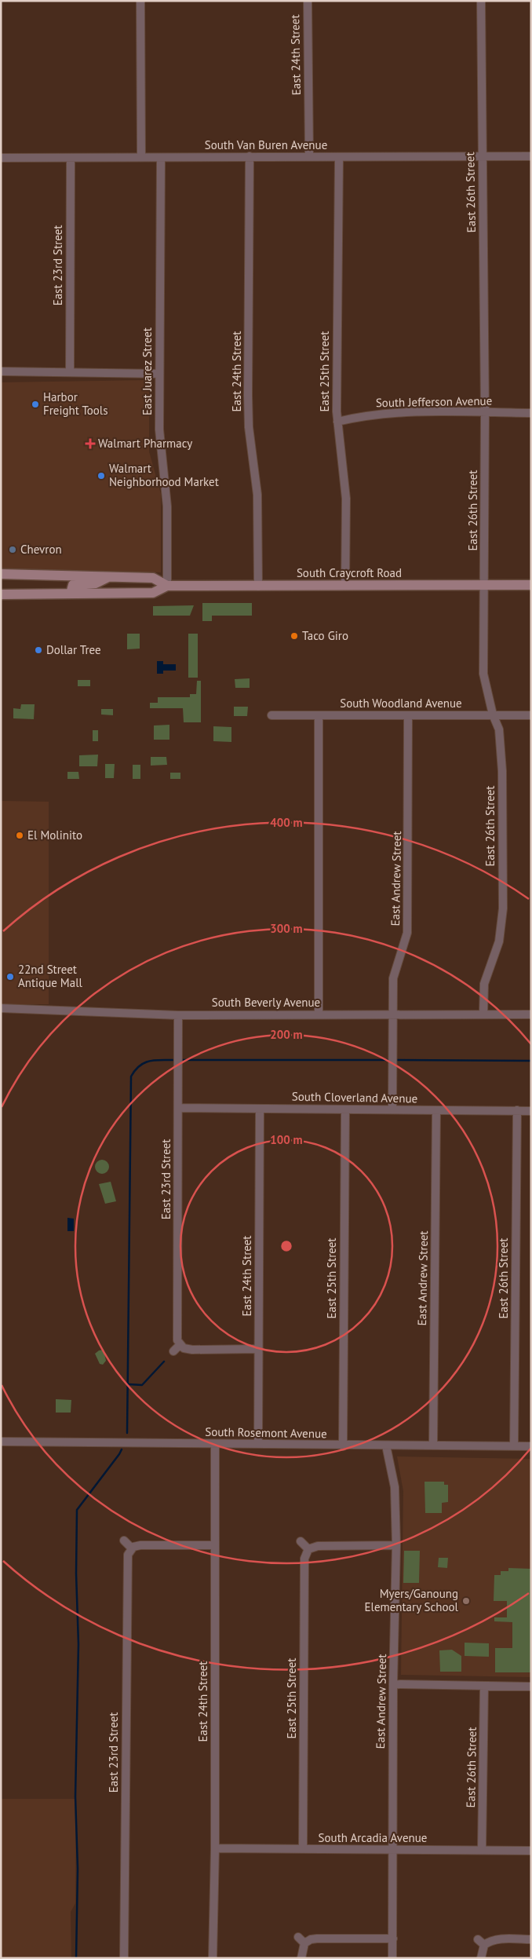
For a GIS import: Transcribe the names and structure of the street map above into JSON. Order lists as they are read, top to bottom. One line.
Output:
{"streets":{"main road":["South Craycroft Road"],"street":["East 24th Street","South Van Buren Avenue","East 26th Street","East 23rd Street","East Juarez Street","East 25th Street","South Jefferson Avenue","South Woodland Avenue","East Andrew Street","South Beverly Avenue","South Cloverland Avenue","South Rosemont Avenue","South Arcadia Avenue"]},"crossings":[["East 24th Street","South Van Buren Avenue"],["East 24th Street","South Craycroft Road"],["East 24th Street","South Cloverland Avenue"],["East 24th Street","South Rosemont Avenue"],["East 24th Street","South Arcadia Avenue"],["South Van Buren Avenue","East 26th Street"],["South Van Buren Avenue","East 23rd Street"],["South Van Buren Avenue","East Juarez Street"],["South Van Buren Avenue","East 25th Street"],["East 26th Street","South Jefferson Avenue"],["East 26th Street","South Craycroft Road"],["East 26th Street","South Woodland Avenue"],["East 26th Street","South Beverly Avenue"],["East 26th Street","South Cloverland Avenue"],["East 26th Street","South Rosemont Avenue"],["East 26th Street","South Arcadia Avenue"],["East 23rd Street","South Beverly Avenue"],["East 23rd Street","South Cloverland Avenue"],["East Juarez Street","South Craycroft Road"],["East 25th Street","South Jefferson Avenue"],["East 25th Street","South Craycroft Road"],["East 25th Street","South Cloverland Avenue"],["East 25th Street","South Rosemont Avenue"],["East 25th Street","South Arcadia Avenue"],["South Woodland Avenue","East Andrew Street"],["East Andrew Street","South Beverly Avenue"],["East Andrew Street","South Cloverland Avenue"],["East Andrew Street","South Rosemont Avenue"],["East Andrew Street","South Arcadia Avenue"]],"places":{"other":["Harbor Freight Tools","Walmart Neighborhood Market","Chevron","Taco Giro","Dollar Tree","El Molinito","22nd Street Antique Mall","Myers/Ganoung Elementary School"],"health":["Walmart Pharmacy"]},"rings":["400 m","300 m","200 m","100 m"]}
